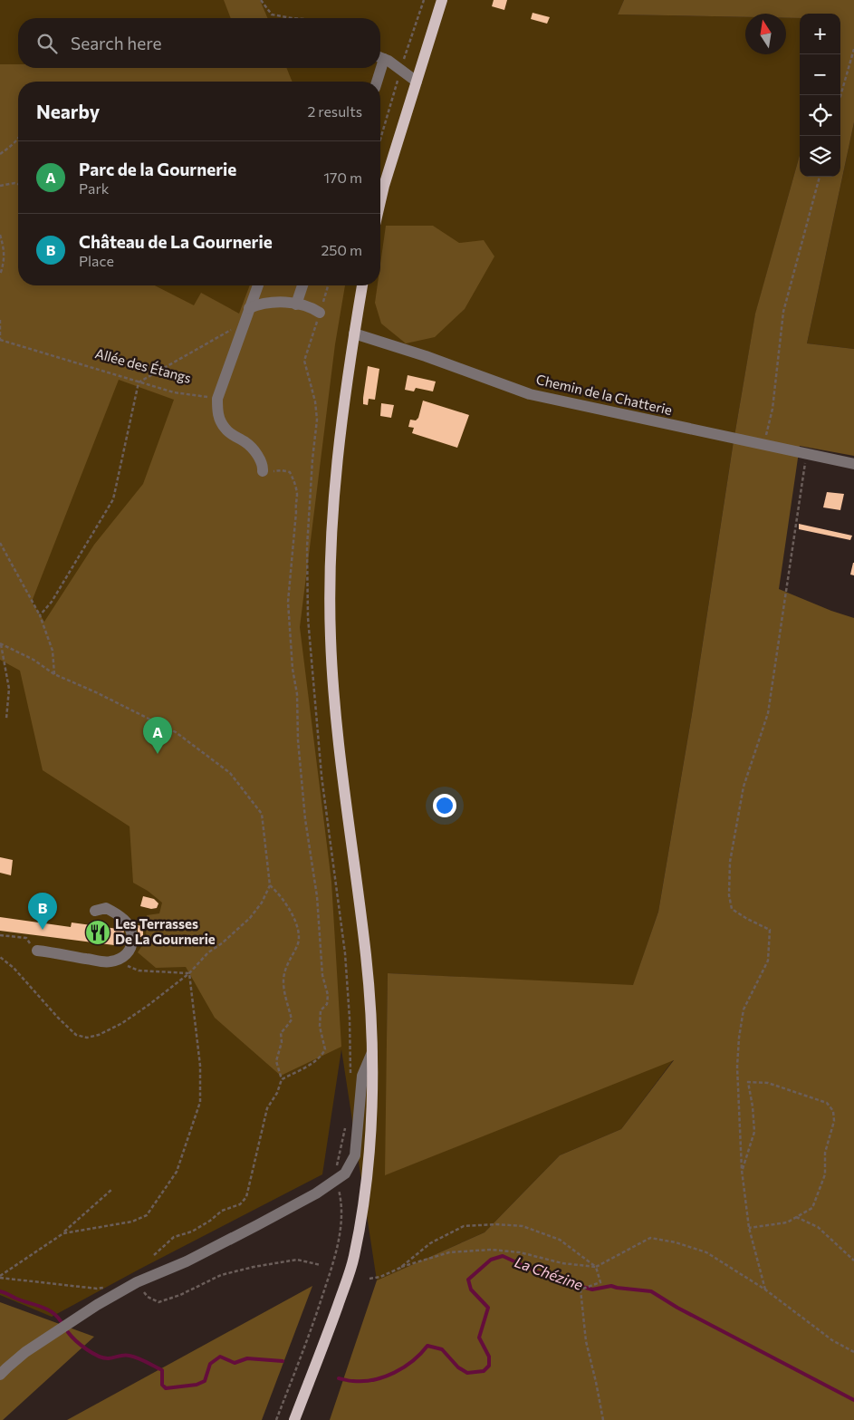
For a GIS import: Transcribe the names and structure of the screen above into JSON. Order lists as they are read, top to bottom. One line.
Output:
{"streets":{"street":["Chemin de la Chatterie"],"path":["Allée des Étangs"]},"water":["La Chézine"],"places":{"restaurant":["Les Terrasses De La Gournerie"]},"north":"top","page":{"map_buttons":["+","−"],"search":"Search here","heading":["Nearby","2 results"],"list":[{"mark":"A","name":"Parc de la Gournerie","note":"Park","value":"170 m"},{"mark":"B","name":"Château de La Gournerie","note":"Place","value":"250 m"}],"pins":["A","B"]}}
